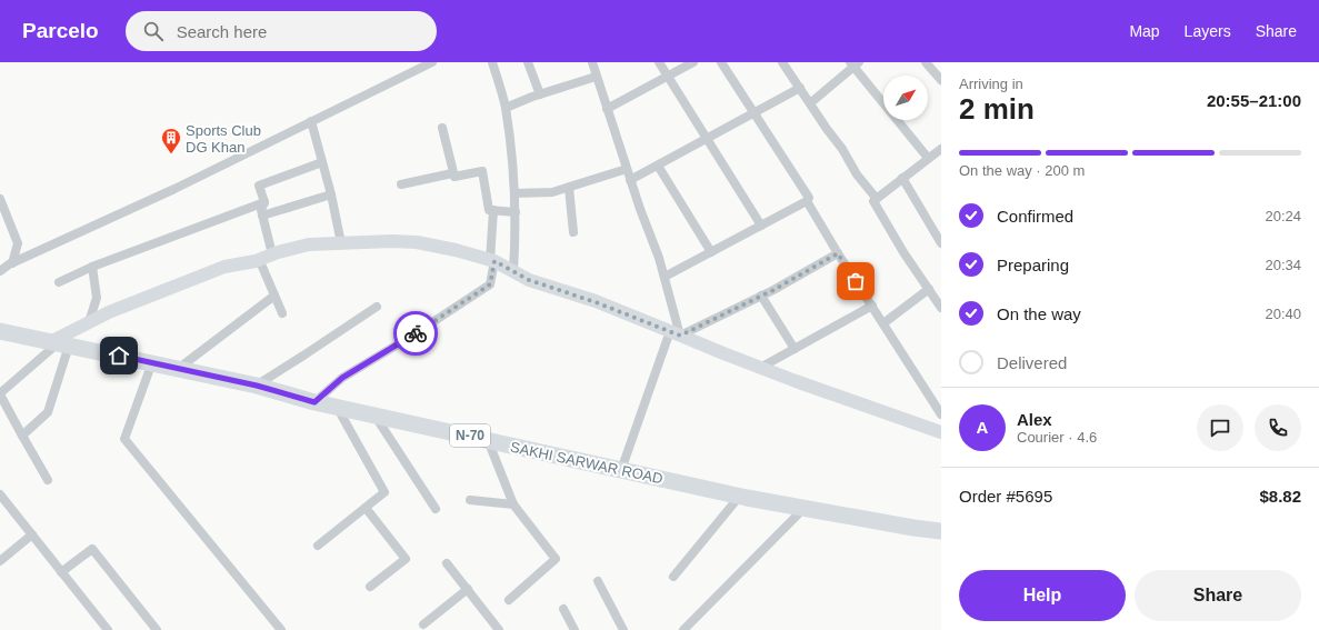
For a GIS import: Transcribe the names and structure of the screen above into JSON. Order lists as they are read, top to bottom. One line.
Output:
{"streets":{"highway":["N-70","SAKHI SARWAR ROAD"]},"places":{"building":["Sports Club DG Khan"]},"north":"top right","page":{"header":"Parcelo","search":"Search here","nav":["Map","Layers","Share"],"heading":["2 min","Arriving in","20:55–21:00"],"panel":["Alex","Courier · 4.6","Order #5695","$8.82"],"bar":"On the way · 200 m","list":[["Confirmed","20:24"],["Preparing","20:34"],["On the way","20:40"],"Delivered"],"round":"A","buttons":["Help","Share"]}}
